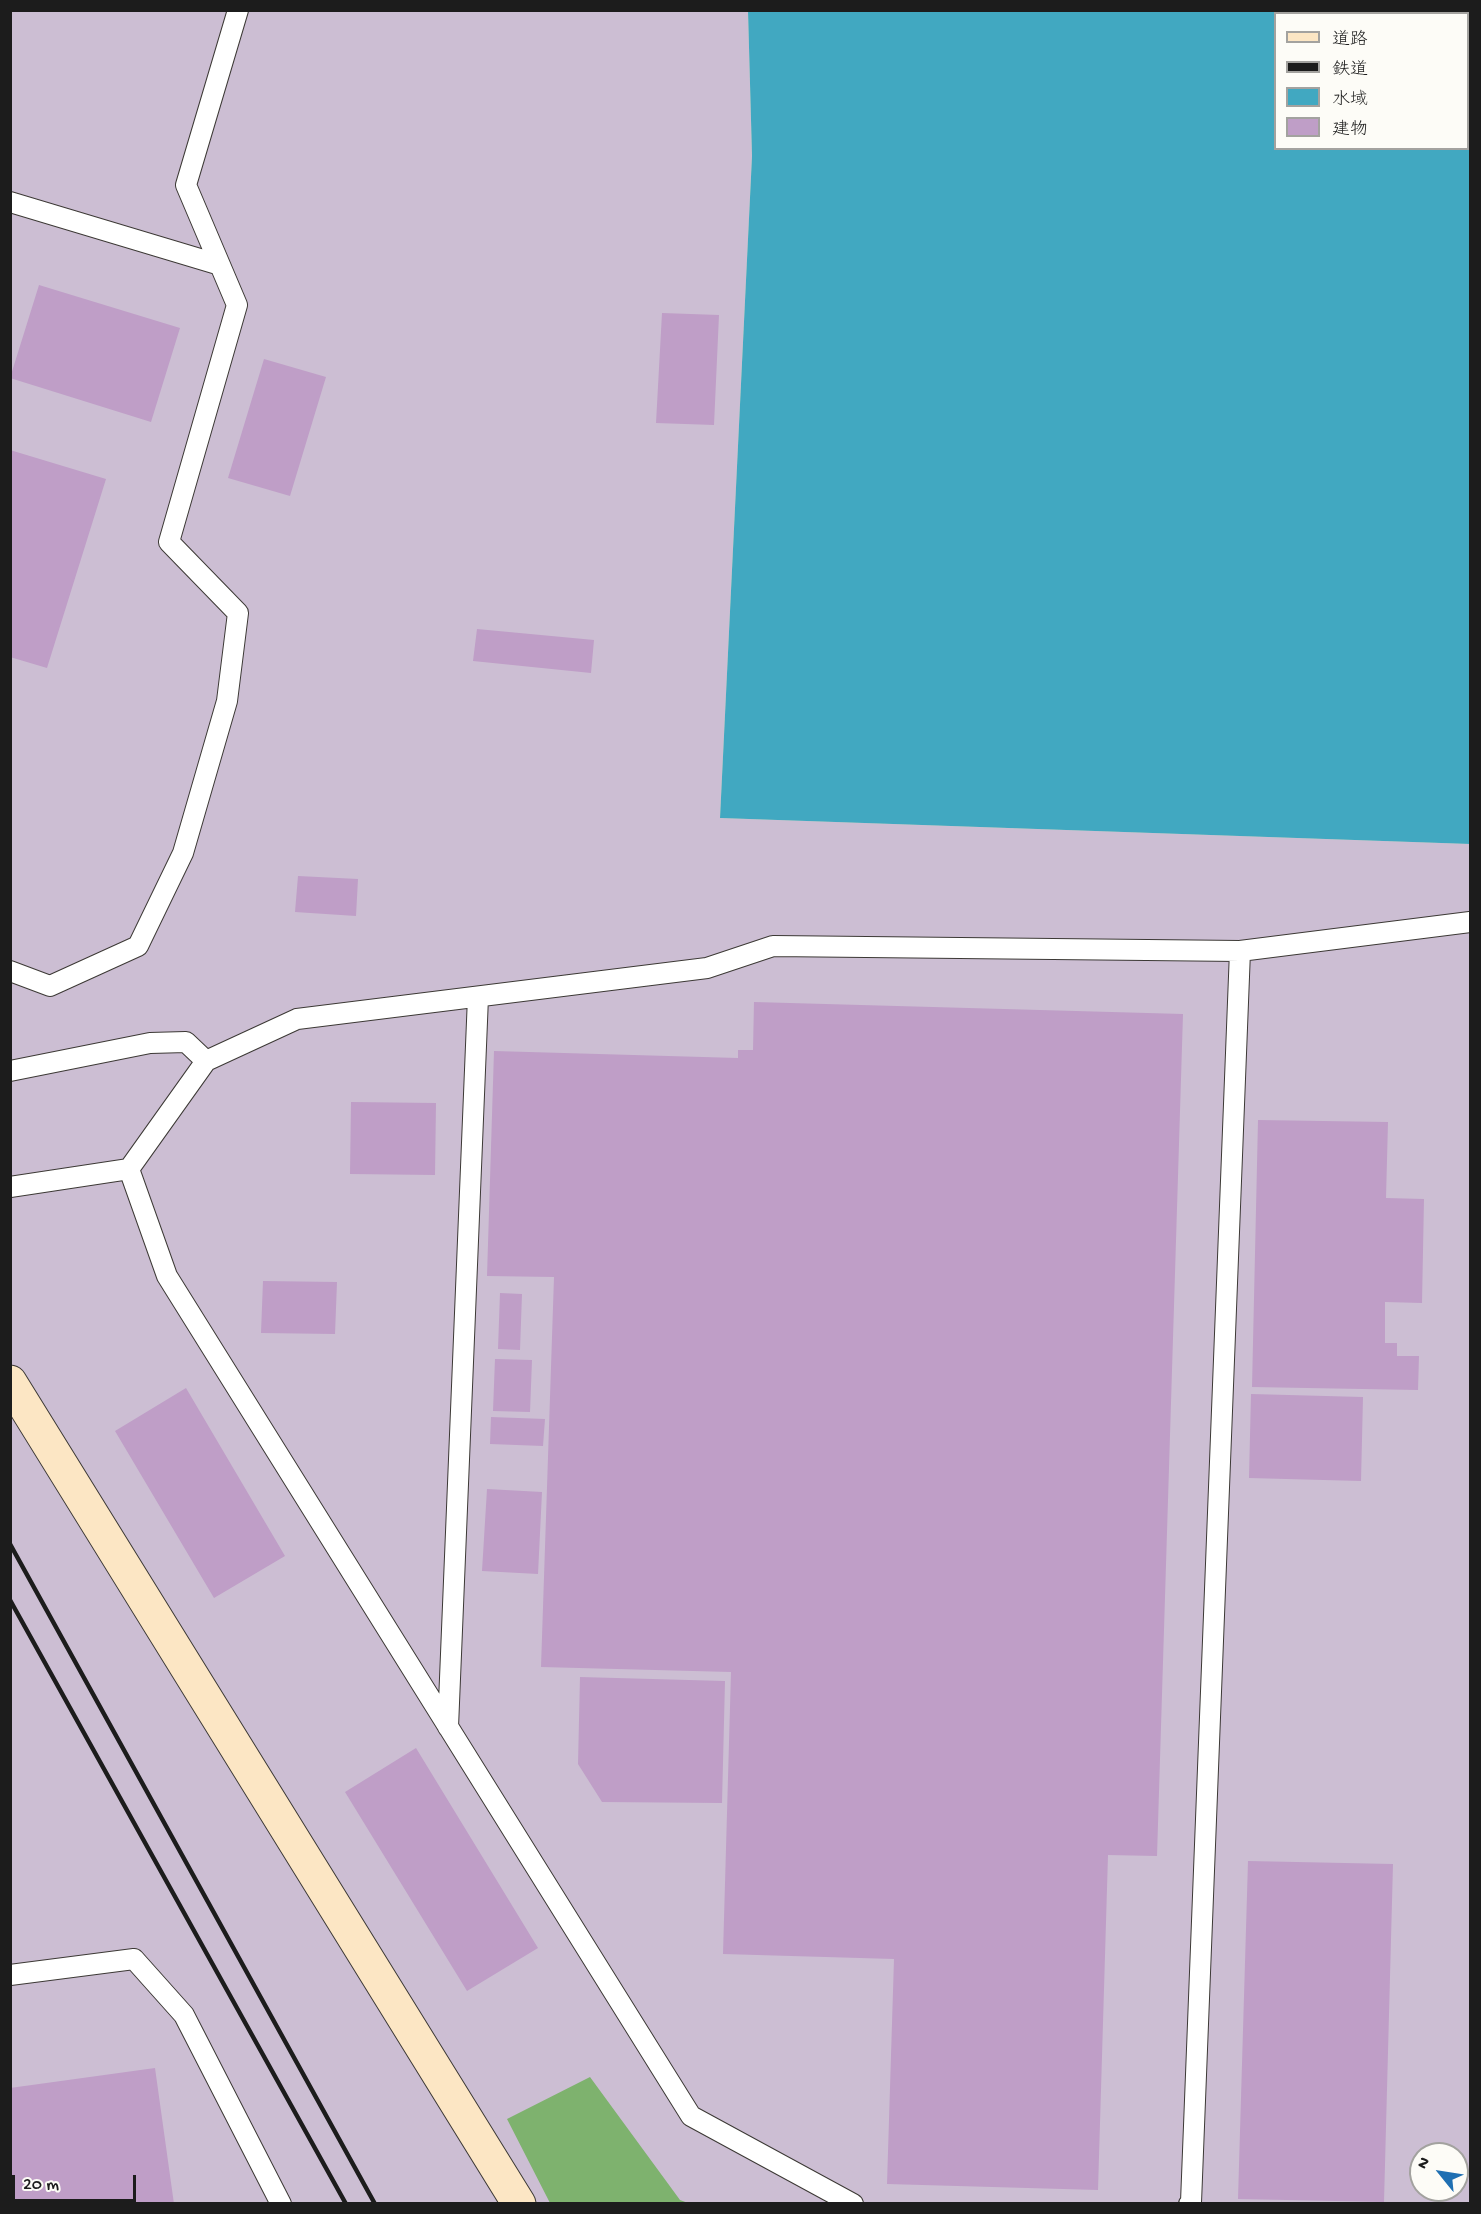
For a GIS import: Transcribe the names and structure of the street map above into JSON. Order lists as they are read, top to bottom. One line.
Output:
{"legend":["道路","鉄道","水域","建物"],"scale_bar":"20 m","north":"top left"}
